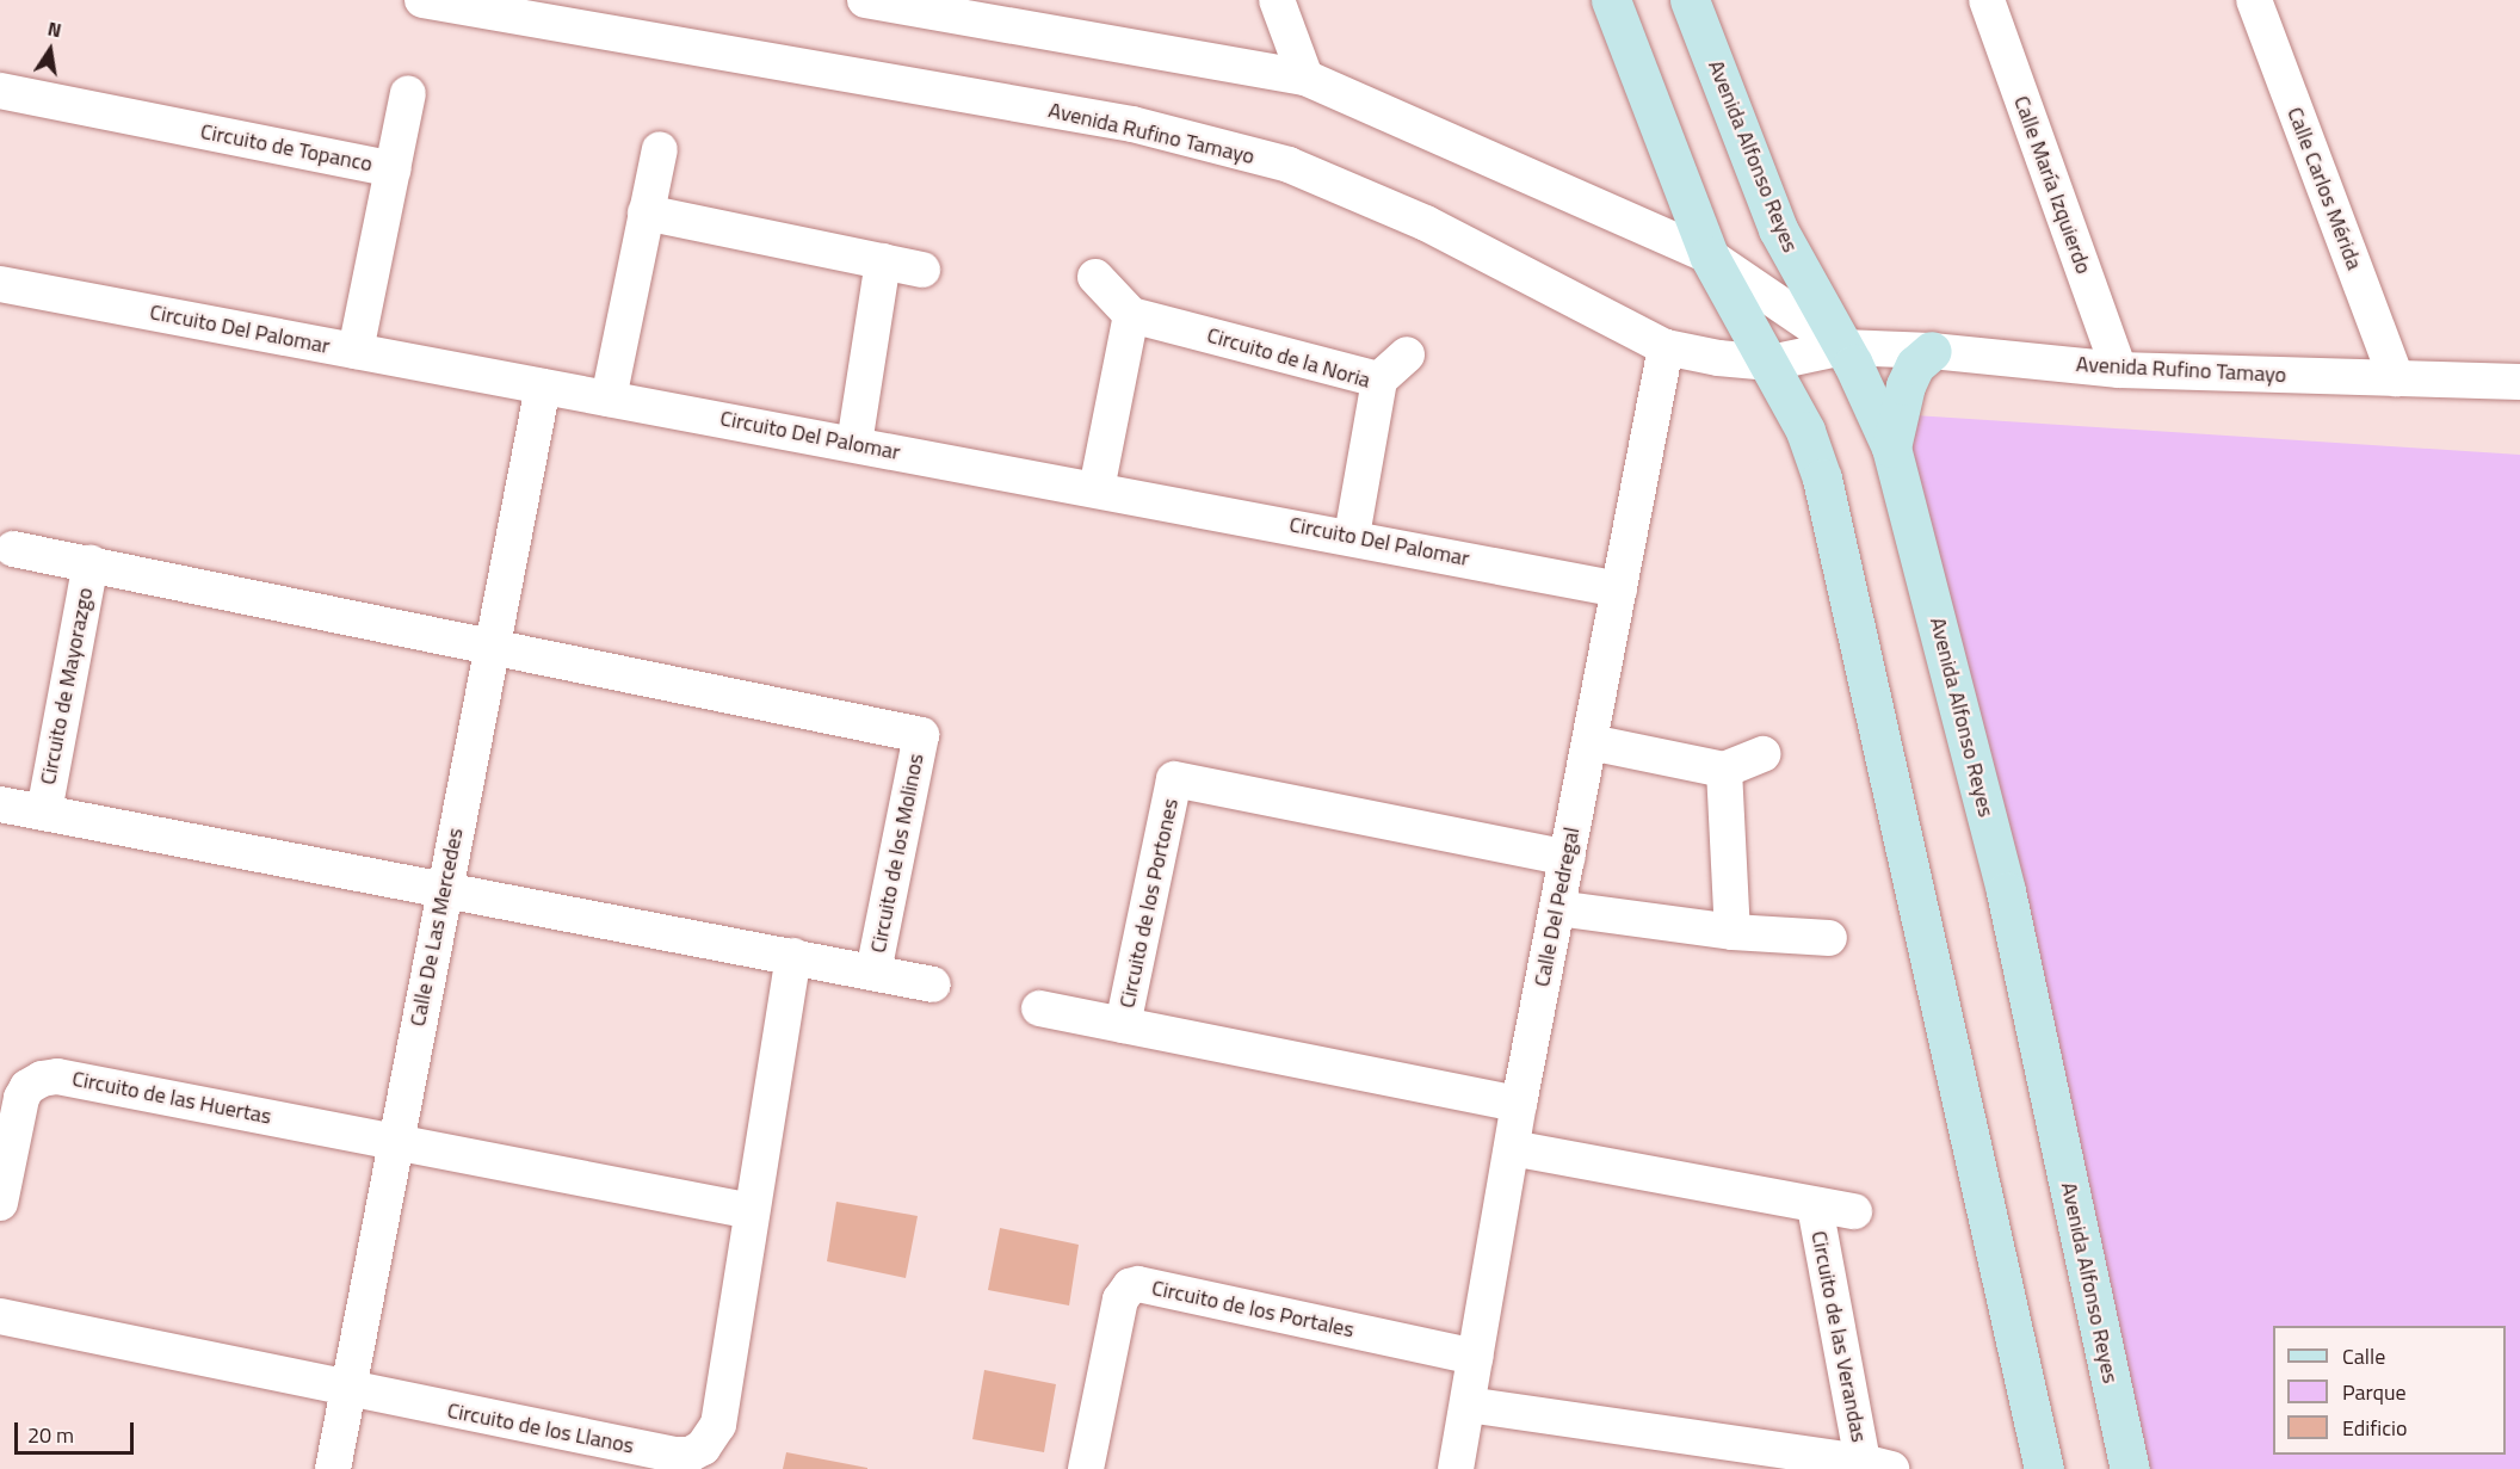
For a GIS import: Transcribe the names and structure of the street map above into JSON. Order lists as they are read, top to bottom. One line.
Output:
{"streets":{"street":["Avenida Rufino Tamayo","Circuito de Topanco","Avenida Alfonso Reyes","Calle María Izquierdo","Calle Carlos Mérida","Circuito Del Palomar","Circuito de la Noria","Circuito de Mayorazgo","Circuito de los Molinos","Circuito de los Portones","Calle Del Pedregal","Calle De Las Mercedes","Circuito de las Huertas","Circuito de los Portales","Circuito de las Verandas","Circuito de los Llanos"]},"crossings":[["Avenida Rufino Tamayo","Avenida Alfonso Reyes"],["Avenida Rufino Tamayo","Calle María Izquierdo"],["Avenida Rufino Tamayo","Calle Carlos Mérida"],["Avenida Rufino Tamayo","Calle Del Pedregal"],["Circuito de Topanco","Circuito Del Palomar"],["Circuito Del Palomar","Circuito de la Noria"],["Circuito Del Palomar","Calle Del Pedregal"],["Circuito Del Palomar","Calle De Las Mercedes"],["Circuito de Mayorazgo","Circuito de los Molinos"],["Circuito de Mayorazgo","Calle De Las Mercedes"],["Circuito de los Molinos","Calle De Las Mercedes"],["Circuito de los Molinos","Circuito de los Llanos"],["Circuito de los Portones","Calle Del Pedregal"],["Calle Del Pedregal","Circuito de los Portales"],["Calle Del Pedregal","Circuito de las Verandas"],["Calle De Las Mercedes","Circuito de las Huertas"],["Calle De Las Mercedes","Circuito de los Llanos"]],"legend":["Calle","Parque","Edificio"],"scale_bar":"20 m","north":"top"}
